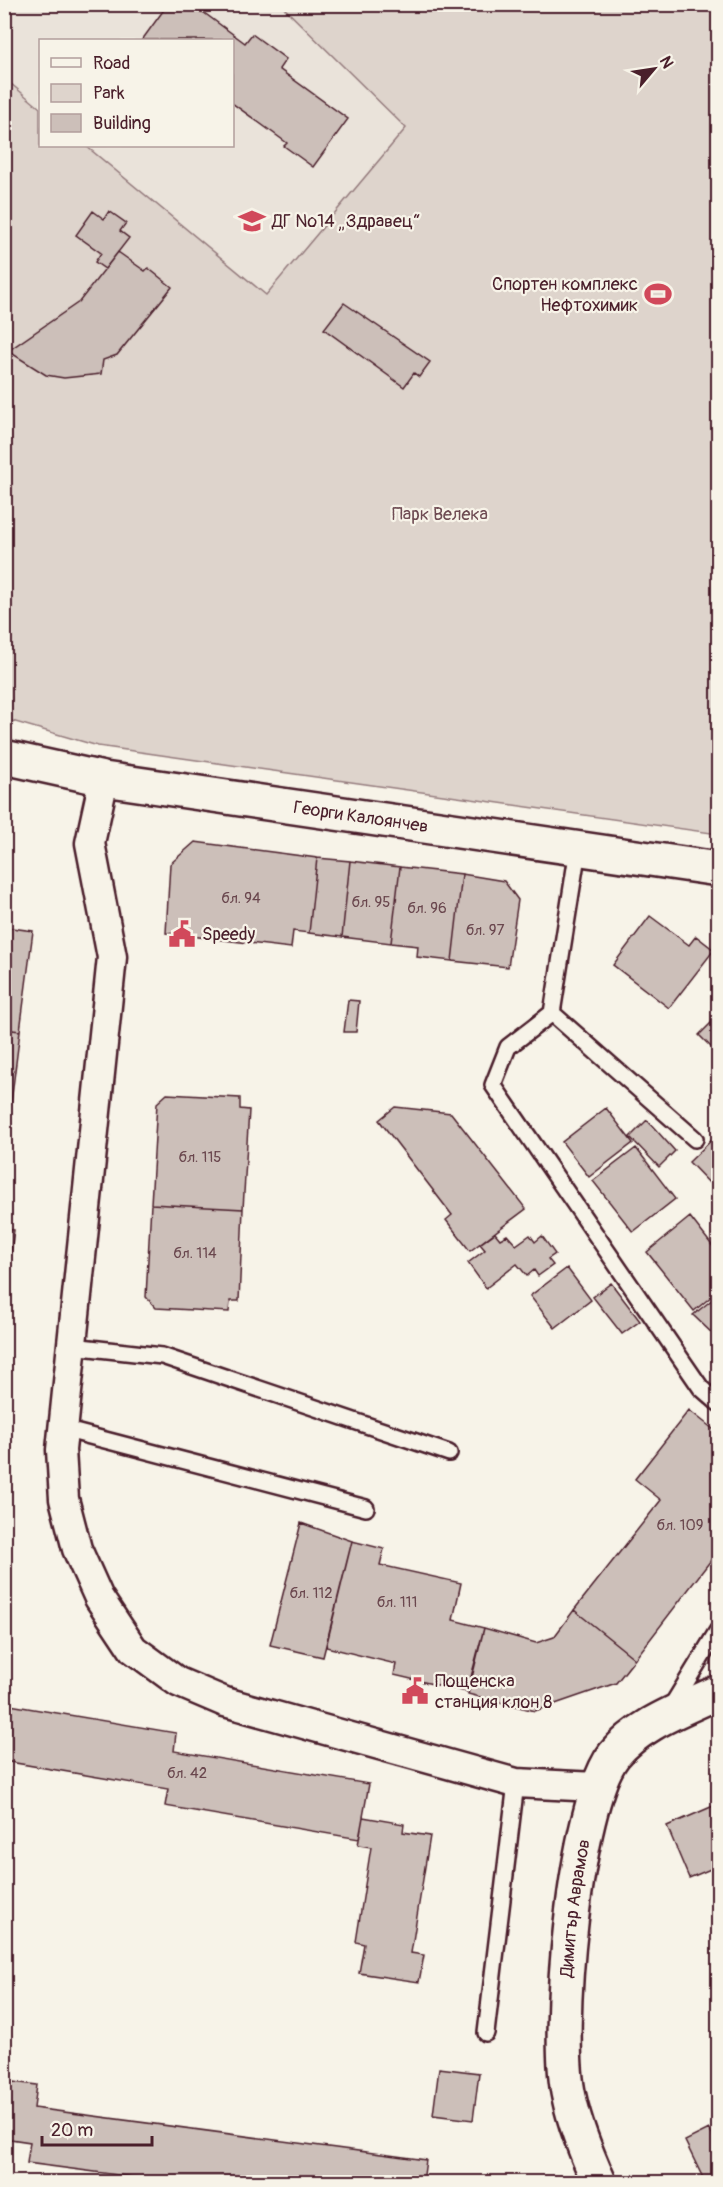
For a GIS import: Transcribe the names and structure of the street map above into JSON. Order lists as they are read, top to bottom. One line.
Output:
{"streets":{"street":["Георги Калоянчев","Димитър Аврамов"]},"parks":["Парк Велека"],"places":{"school or university":["ДГ №14 „Здравец“"],"sports":["Спортен комплекс Нефтохимик"],"public building":["Speedy","Пощенска станция клон 8"]},"house_numbers":["бл. 94","бл. 95","бл. 96","бл. 97","бл. 115","бл. 114","бл. 109","бл. 112","бл. 111","бл. 42"],"legend":["Road","Park","Building"],"scale_bar":"20 m","north":"top right"}
